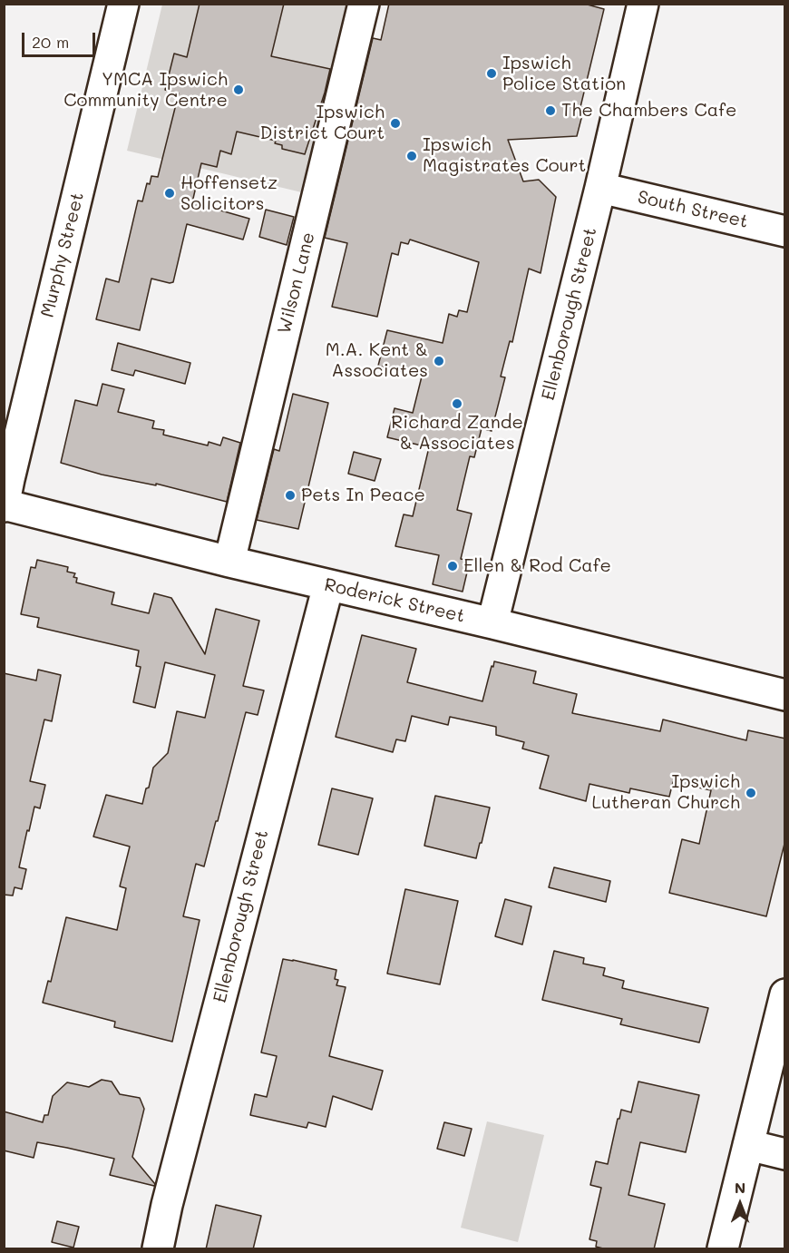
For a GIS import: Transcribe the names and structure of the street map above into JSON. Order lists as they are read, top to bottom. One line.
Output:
{"streets":{"street":["South Street","Murphy Street","Wilson Lane","Ellenborough Street","Roderick Street"]},"crossings":[["South Street","Ellenborough Street"],["Murphy Street","Roderick Street"],["Wilson Lane","Roderick Street"],["Ellenborough Street","Roderick Street"]],"places":["Ipswich Police Station","YMCA Ipswich Community Centre","The Chambers Cafe","Ipswich District Court","Ipswich Magistrates Court","Hoffensetz Solicitors","M.A. Kent & Associates","Richard Zande & Associates","Pets In Peace","Ellen & Rod Cafe","Ipswich Lutheran Church"],"scale_bar":"20 m","north":"top"}
